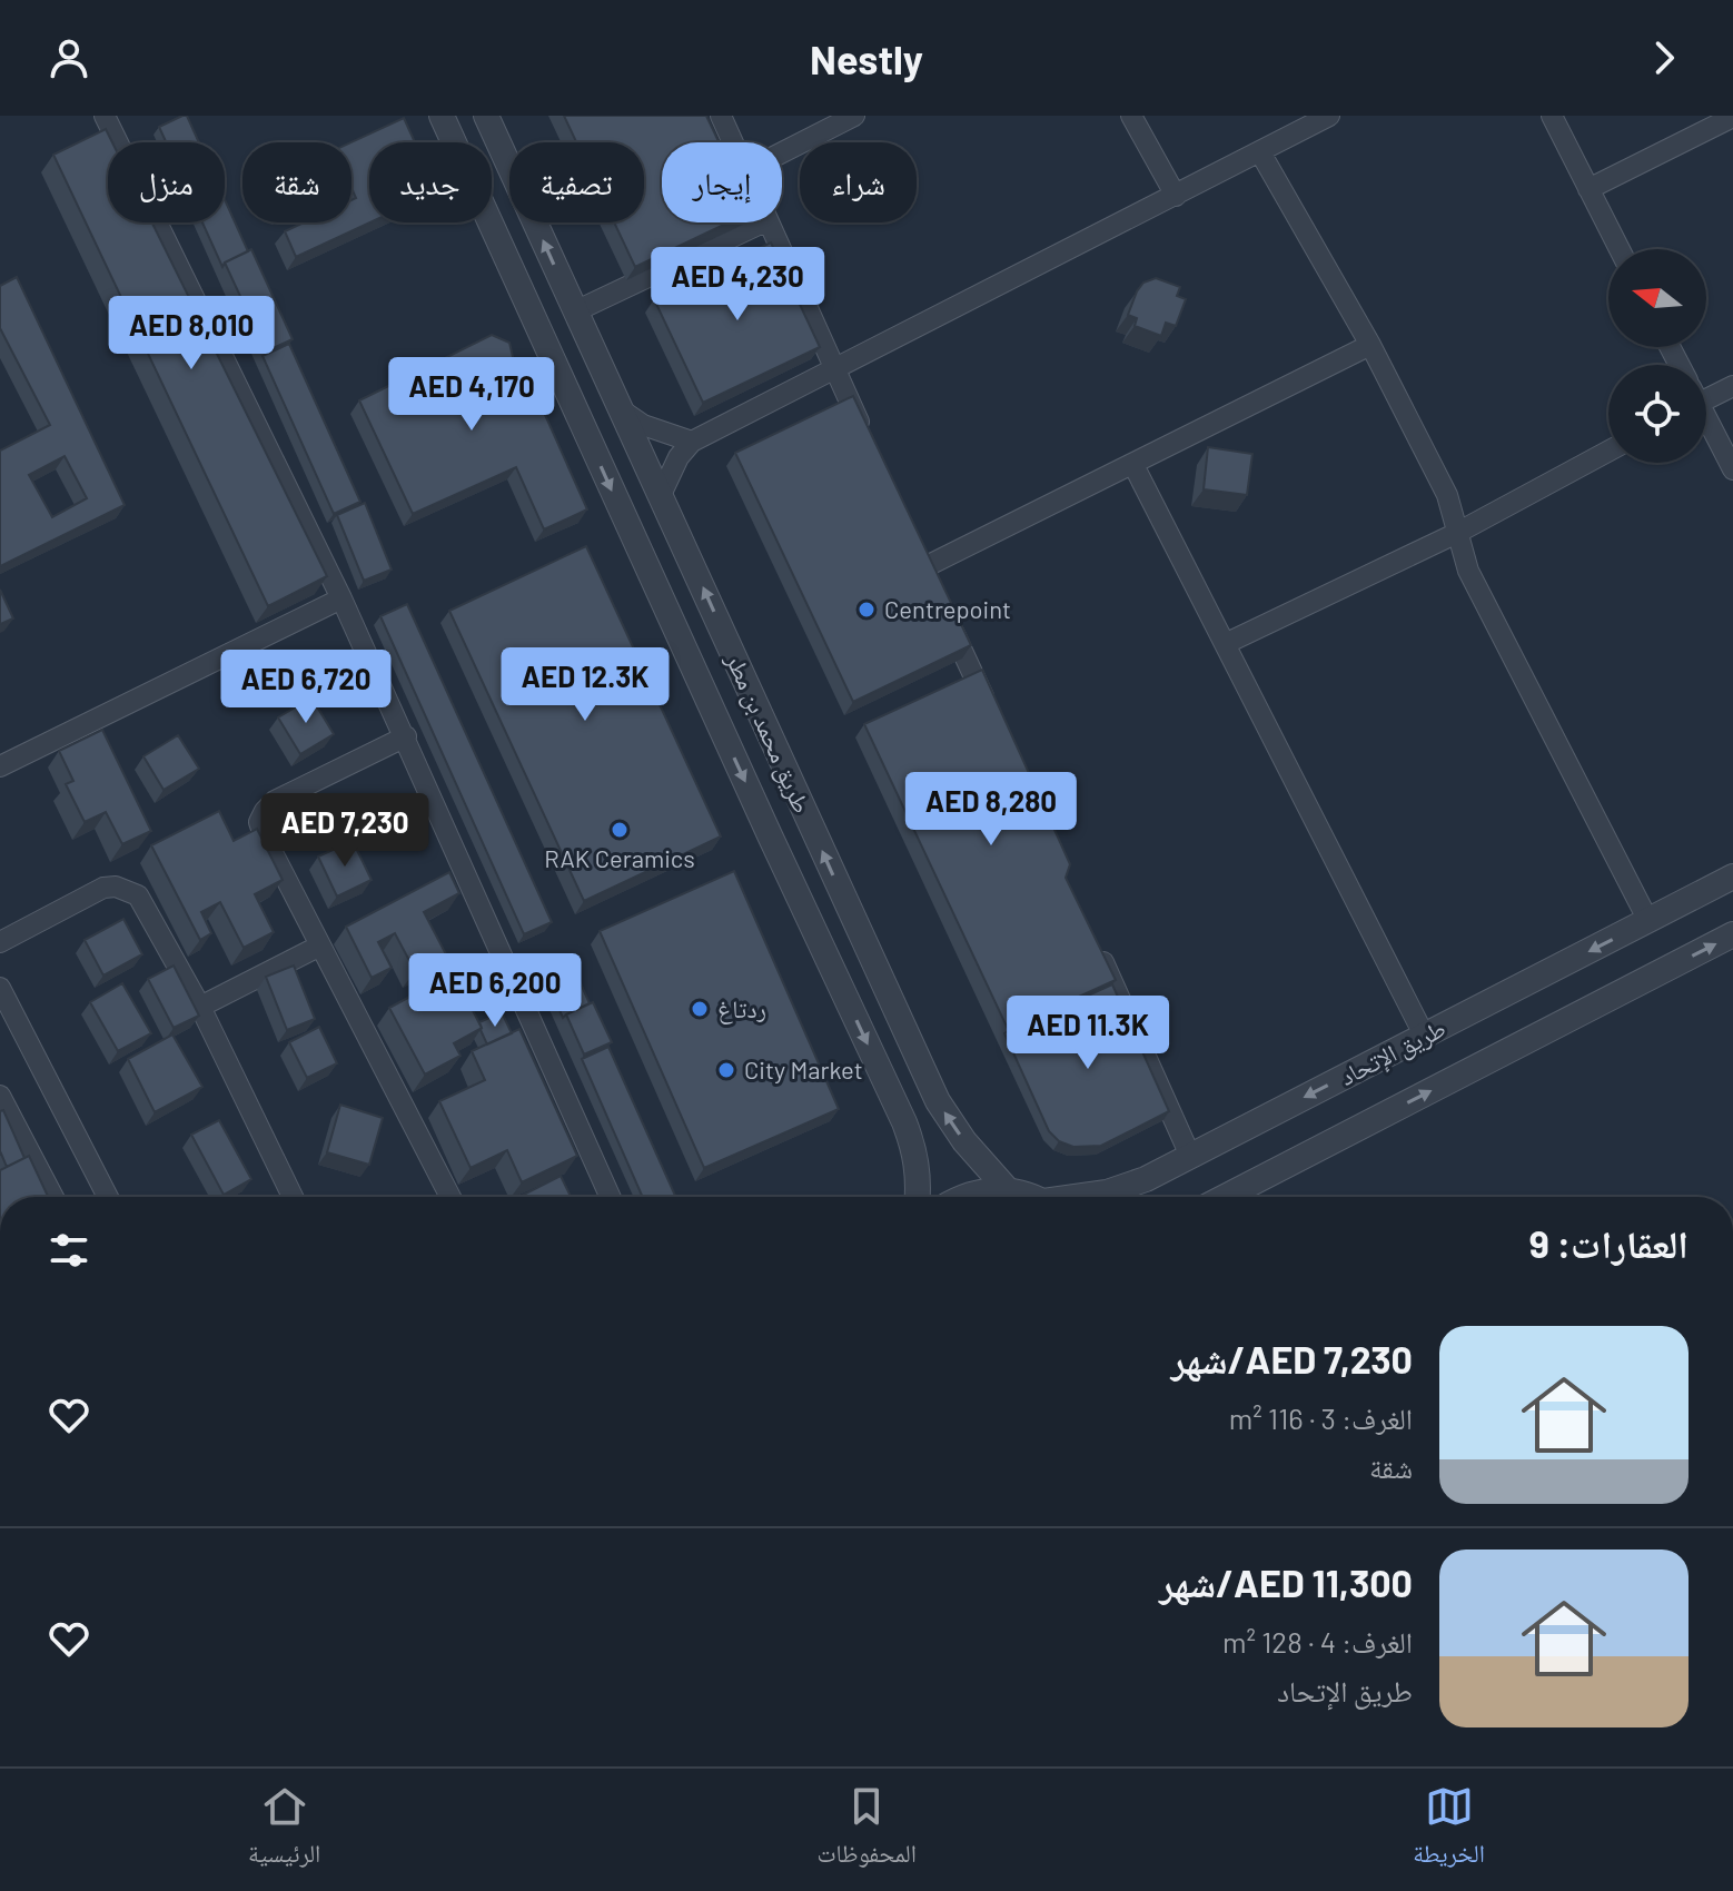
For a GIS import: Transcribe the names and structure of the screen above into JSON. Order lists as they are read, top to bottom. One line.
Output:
{"streets":{"street":["طريق محمد بن مطر","طريق اﻹتحاد"]},"places":["Centrepoint","RAK Ceramics","ردتاغ","City Market"],"north":"left","page":{"header":"Nestly","chip":["شراء","إيجار","تصفية","جديد","شقة","منزل"],"price":["AED 4,230","AED 8,010","AED 4,170","AED 12.3K","AED 6,720","AED 8,280","AED 7,230","AED 6,200","AED 11.3K"],"heading":"العقارات: 9","list":[{"name":"AED 7,230/شهر","note":"الغرف: 3 · 116 m² · شقة"},{"name":"AED 11,300/شهر","note":"الغرف: 4 · 128 m² · طريق اﻹتحاد"}],"tabs":["الخريطة","المحفوظات","الرئيسية"]}}
